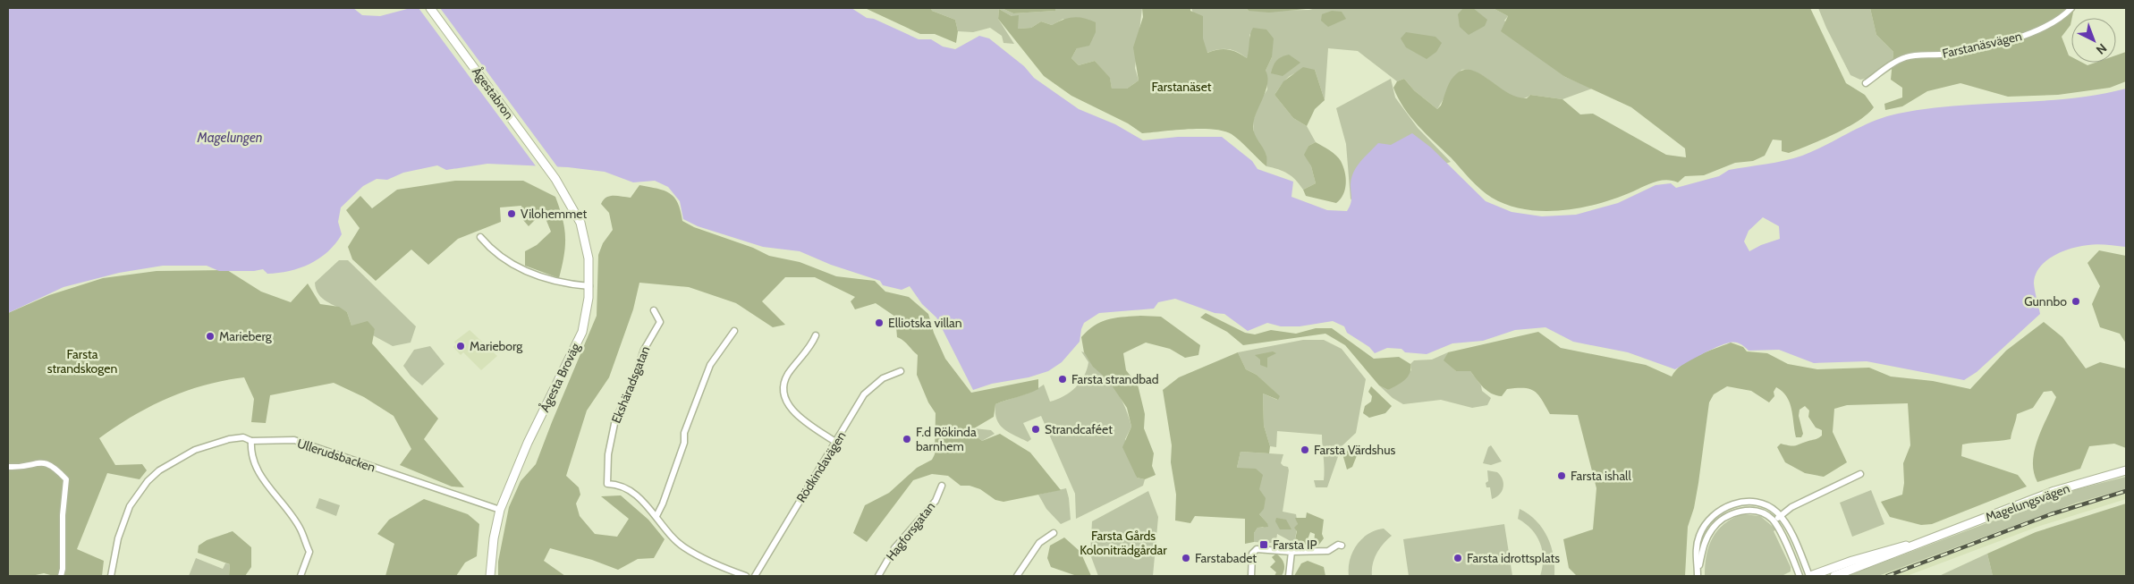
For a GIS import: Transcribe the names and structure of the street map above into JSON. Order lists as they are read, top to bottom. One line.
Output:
{"streets":{"main road":["Ågestabron","Ågesta Broväg","Magelungsvägen"],"street":["Farstanäsvägen","Ekshäradsgatan","Ullerudsbacken","Rödkindavägen","Hagforsgatan"]},"crossings":[["Ågestabron","Ågesta Broväg"],["Ågesta Broväg","Ullerudsbacken"]],"water":["Magelungen"],"parks":["Farstanäset","Farsta strandskogen","Farsta Gårds Koloniträdgårdar"],"places":{"other":["Vilohemmet","Gunnbo","Elliotska villan","Marieberg","Marieborg","Farsta strandbad","Strandcaféet","F.d Rökinda barnhem","Farsta Värdshus","Farsta ishall","Farstabadet","Farsta idrottsplats"],"transit":["Farsta IP"]},"north":"bottom right"}
